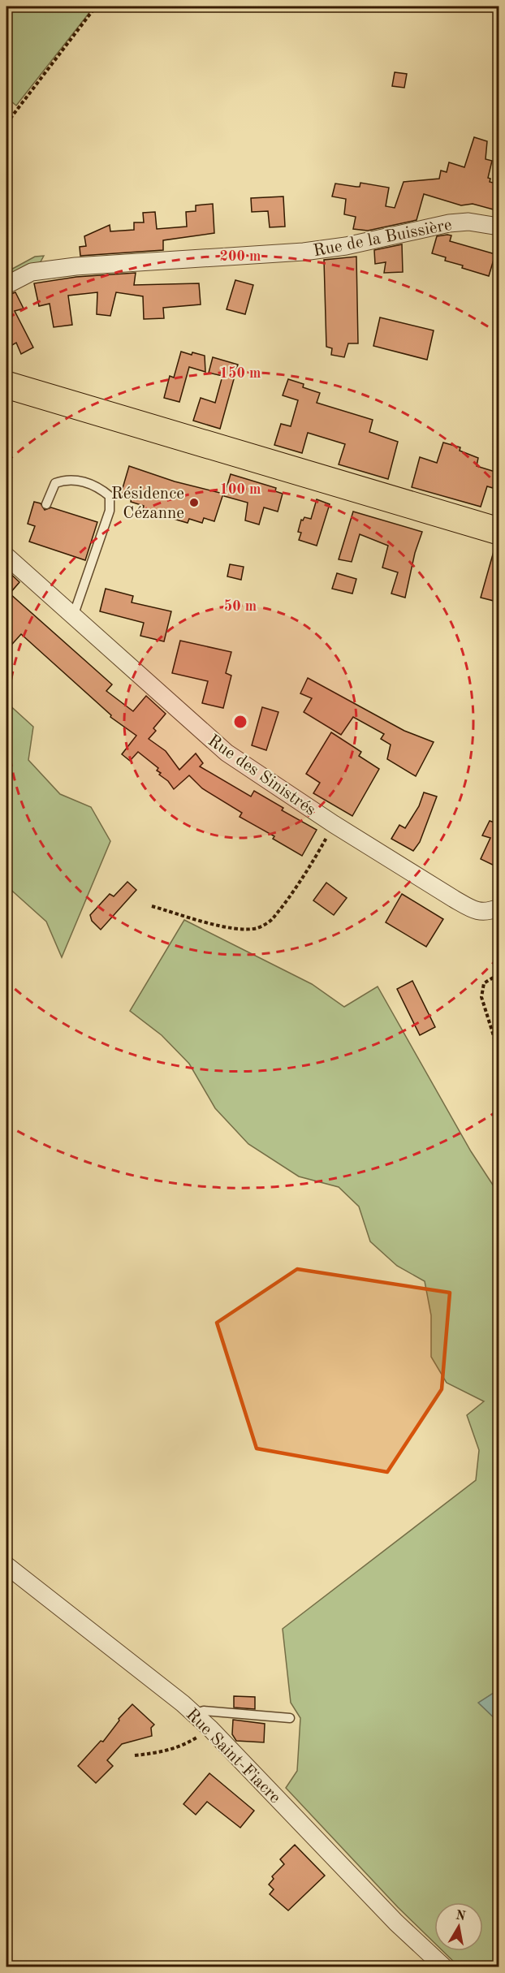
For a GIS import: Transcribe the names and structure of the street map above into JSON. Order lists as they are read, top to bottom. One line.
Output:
{"streets":{"street":["Rue de la Buissière","Rue des Sinistrés","Rue Saint-Fiacre"]},"places":["Résidence Cézanne"],"north":"top","rings":["200 m","150 m","100 m","50 m"]}
